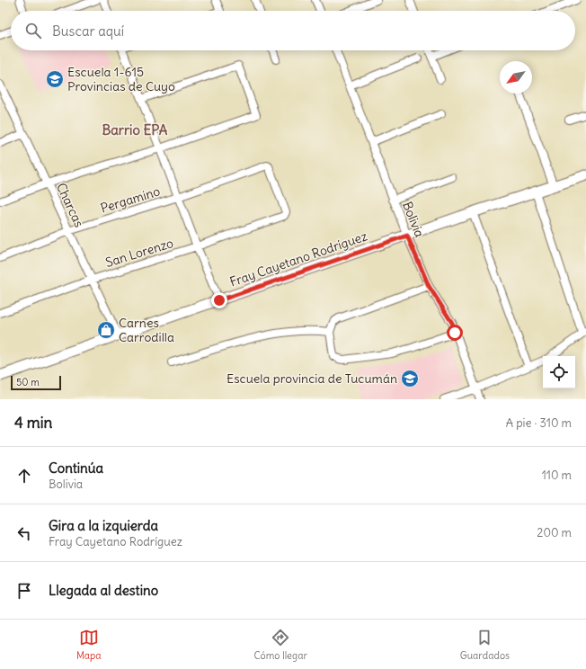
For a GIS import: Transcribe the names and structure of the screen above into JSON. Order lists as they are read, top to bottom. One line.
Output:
{"streets":{"street":["Pergamino","Charcas","Bolivia","San Lorenzo","Fray Cayetano Rodríguez"]},"crossings":[["Pergamino","Charcas"],["Pergamino","San Lorenzo"],["Charcas","San Lorenzo"],["Charcas","Fray Cayetano Rodríguez"],["Bolivia","Fray Cayetano Rodríguez"]],"districts":["Barrio EPA"],"places":{"school or university":["Escuela 1-615 Provincias de Cuyo","Escuela provincia de Tucumán"],"shop":["Carnes Carrodilla"]},"scale_bar":"50 m","north":"bottom left","page":{"search":"Buscar aquí","scale":"50 m","heading":["4 min","A pie · 310 m"],"list":[["Continúa","Bolivia","110 m"],["Gira a la izquierda","Fray Cayetano Rodríguez","200 m"],"Llegada al destino"],"nav":["Mapa","Cómo llegar","Guardados"]}}
